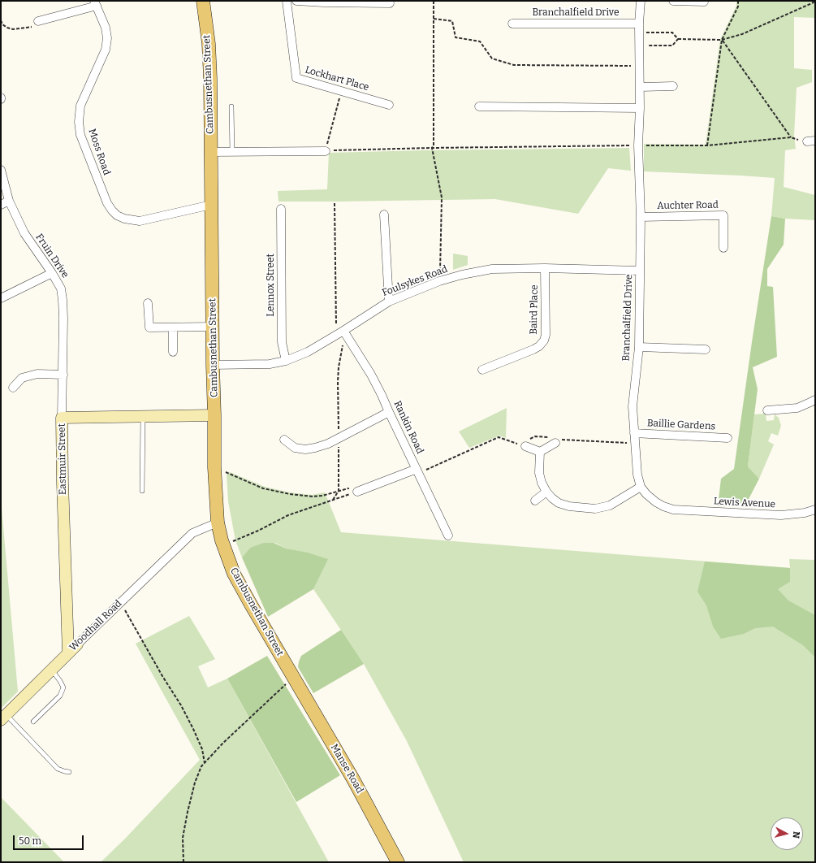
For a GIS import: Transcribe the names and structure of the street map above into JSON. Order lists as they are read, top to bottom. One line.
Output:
{"streets":{"main road":["Cambusnethan Street","Manse Road"],"street":["Branchalfield Drive","Lockhart Place","Moss Road","Auchter Road","Fruin Drive","Foulsykes Road","Lennox Street","Baird Place","Baillie Gardens","Rankin Road","Eastmuir Street","Lewis Avenue","Woodhall Road"]},"crossings":[["Branchalfield Drive","Auchter Road"],["Branchalfield Drive","Foulsykes Road"],["Branchalfield Drive","Baillie Gardens"],["Branchalfield Drive","Lewis Avenue"],["Cambusnethan Street","Moss Road"],["Cambusnethan Street","Foulsykes Road"],["Cambusnethan Street","Eastmuir Street"],["Cambusnethan Street","Woodhall Road"],["Cambusnethan Street","Manse Road"],["Fruin Drive","Eastmuir Street"],["Foulsykes Road","Lennox Street"],["Foulsykes Road","Baird Place"],["Foulsykes Road","Rankin Road"],["Eastmuir Street","Woodhall Road"]],"scale_bar":"50 m","north":"right"}
